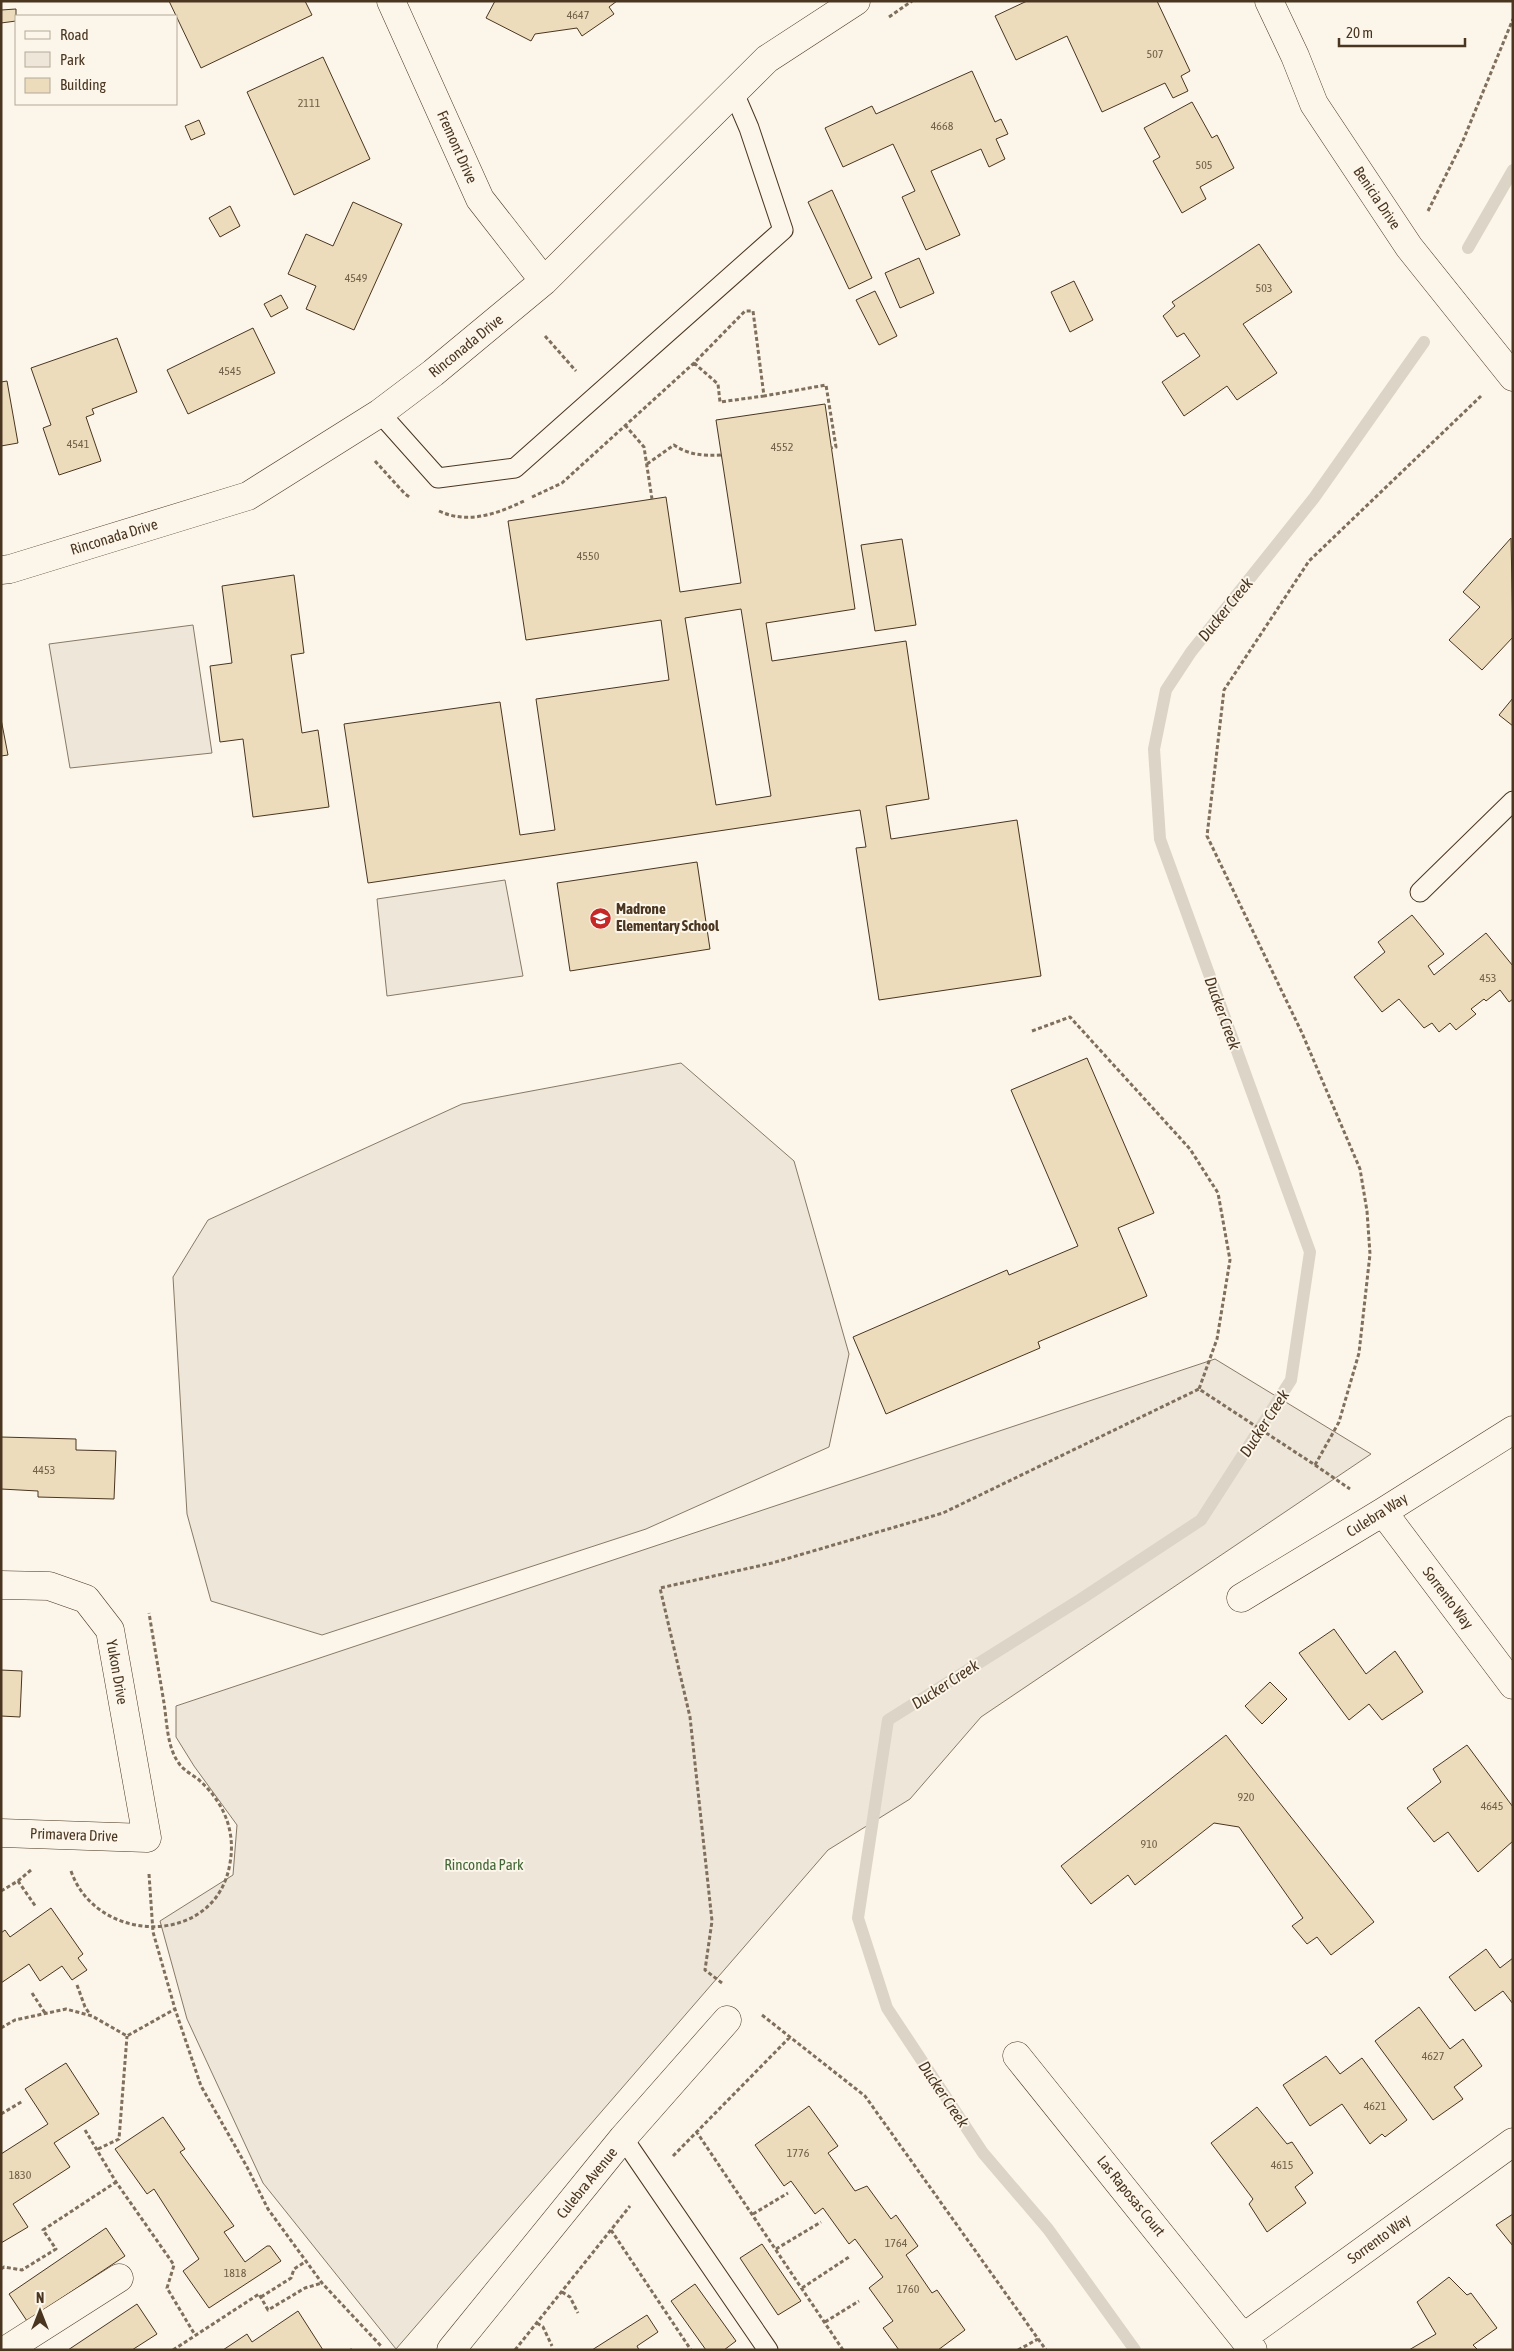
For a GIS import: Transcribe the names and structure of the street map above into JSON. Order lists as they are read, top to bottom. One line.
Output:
{"streets":{"street":["Fremont Drive","Benicia Drive","Rinconada Drive","Culebra Way","Sorrento Way","Yukon Drive","Primavera Drive","Culebra Avenue","Las Raposas Court"]},"crossings":[["Fremont Drive","Rinconada Drive"],["Culebra Way","Sorrento Way"],["Sorrento Way","Las Raposas Court"],["Yukon Drive","Primavera Drive"]],"water":["Ducker Creek"],"parks":["Rinconda Park"],"places":{"school or university":["Madrone Elementary School"]},"house_numbers":["4647","507","2111","4668","505","4549","503","4545","4541","4552","4550","453","4453","920","4645","910","4627","4621","1776","4615","1830","1764","1818","1760"],"legend":["Road","Park","Building"],"scale_bar":"20 m","north":"top"}
